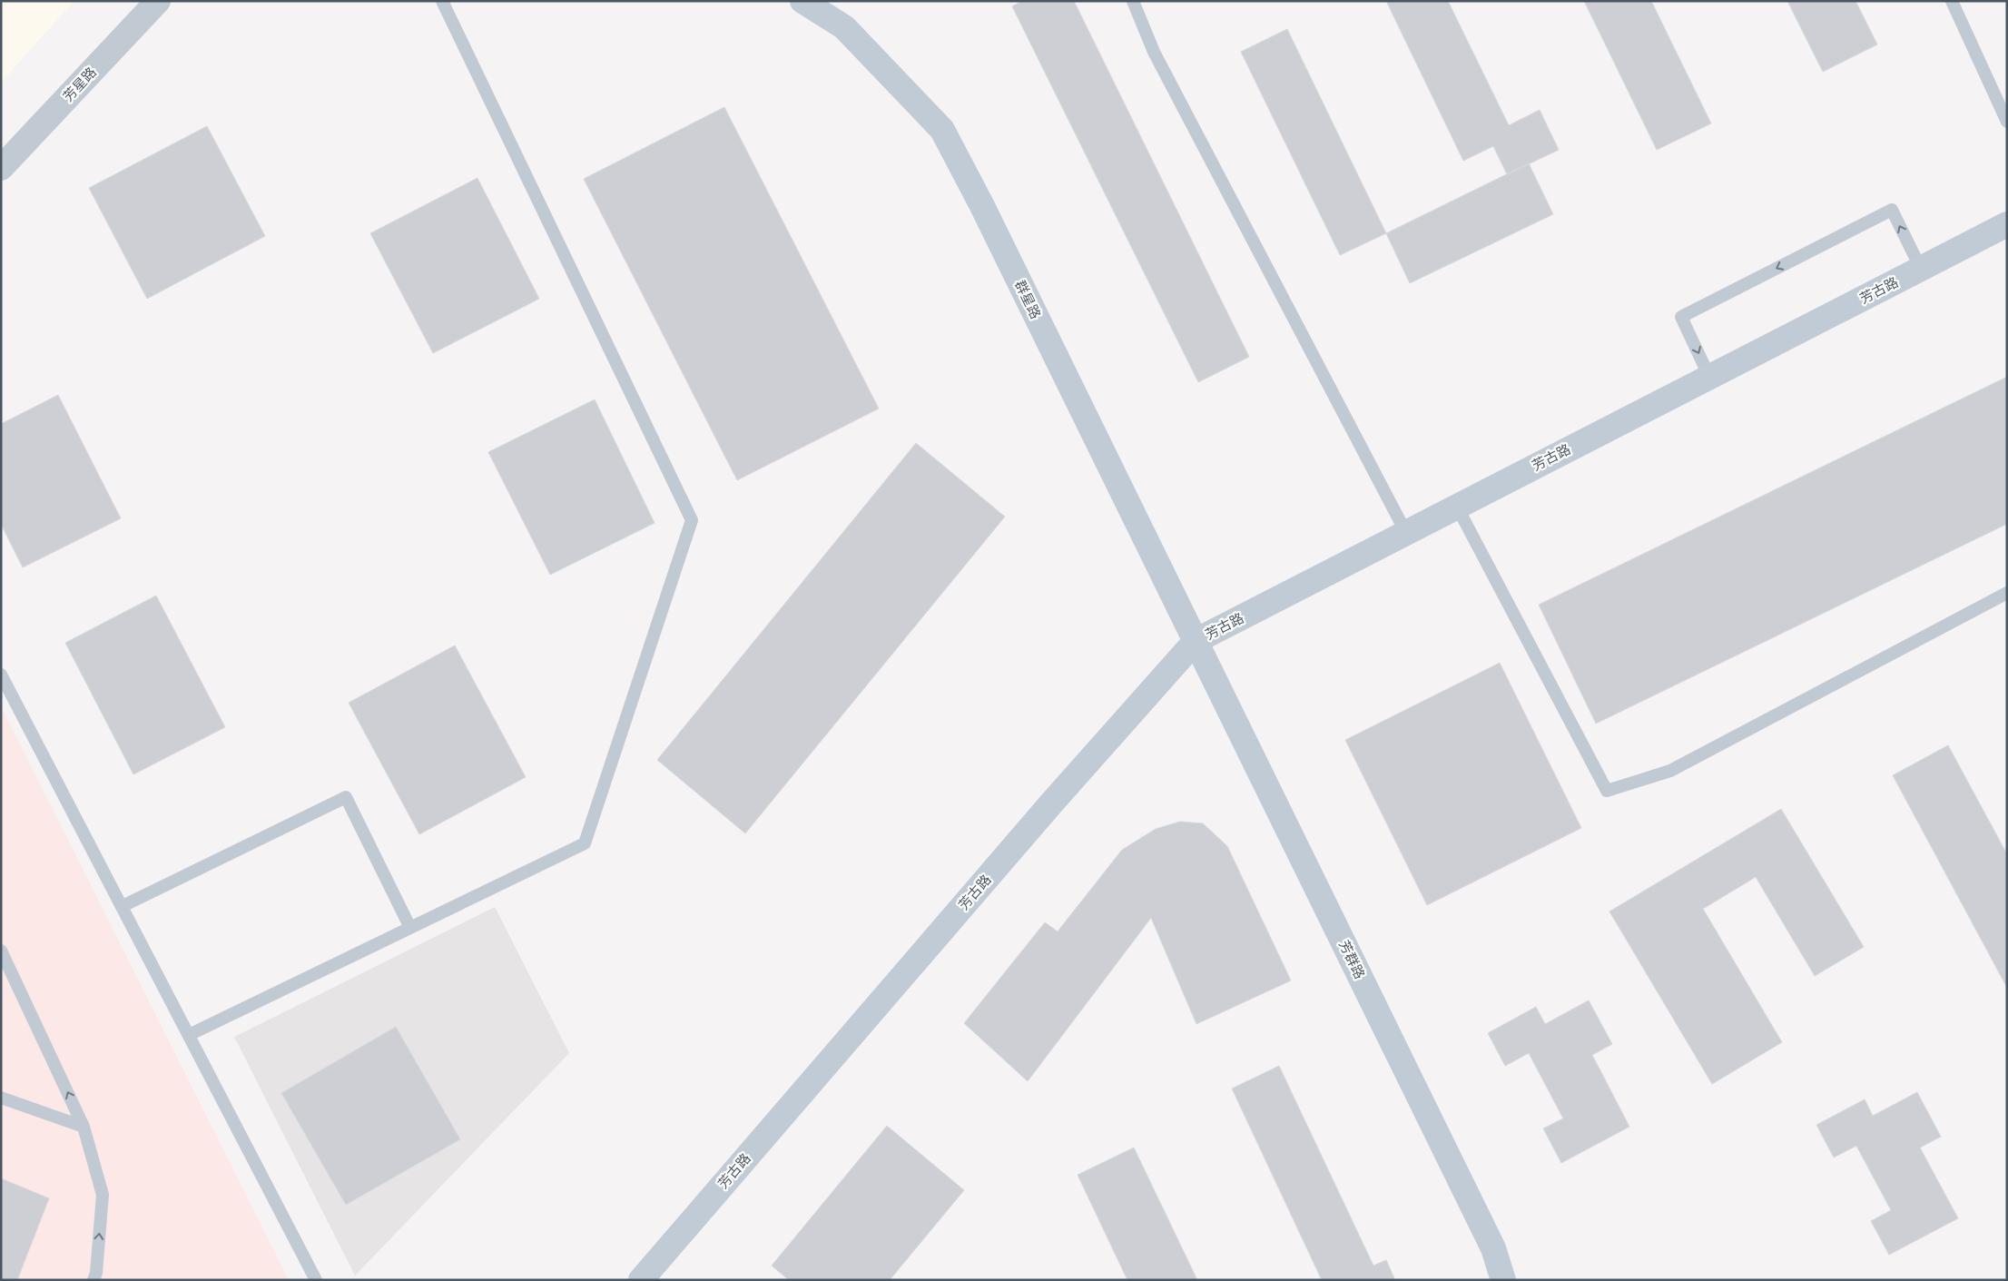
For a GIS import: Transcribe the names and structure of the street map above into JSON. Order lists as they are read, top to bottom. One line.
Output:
{"streets":{"street":["芳星路","芳古路","群星路","芳群路"]},"crossings":[["芳古路","群星路"],["芳古路","芳群路"],["群星路","芳群路"]]}
